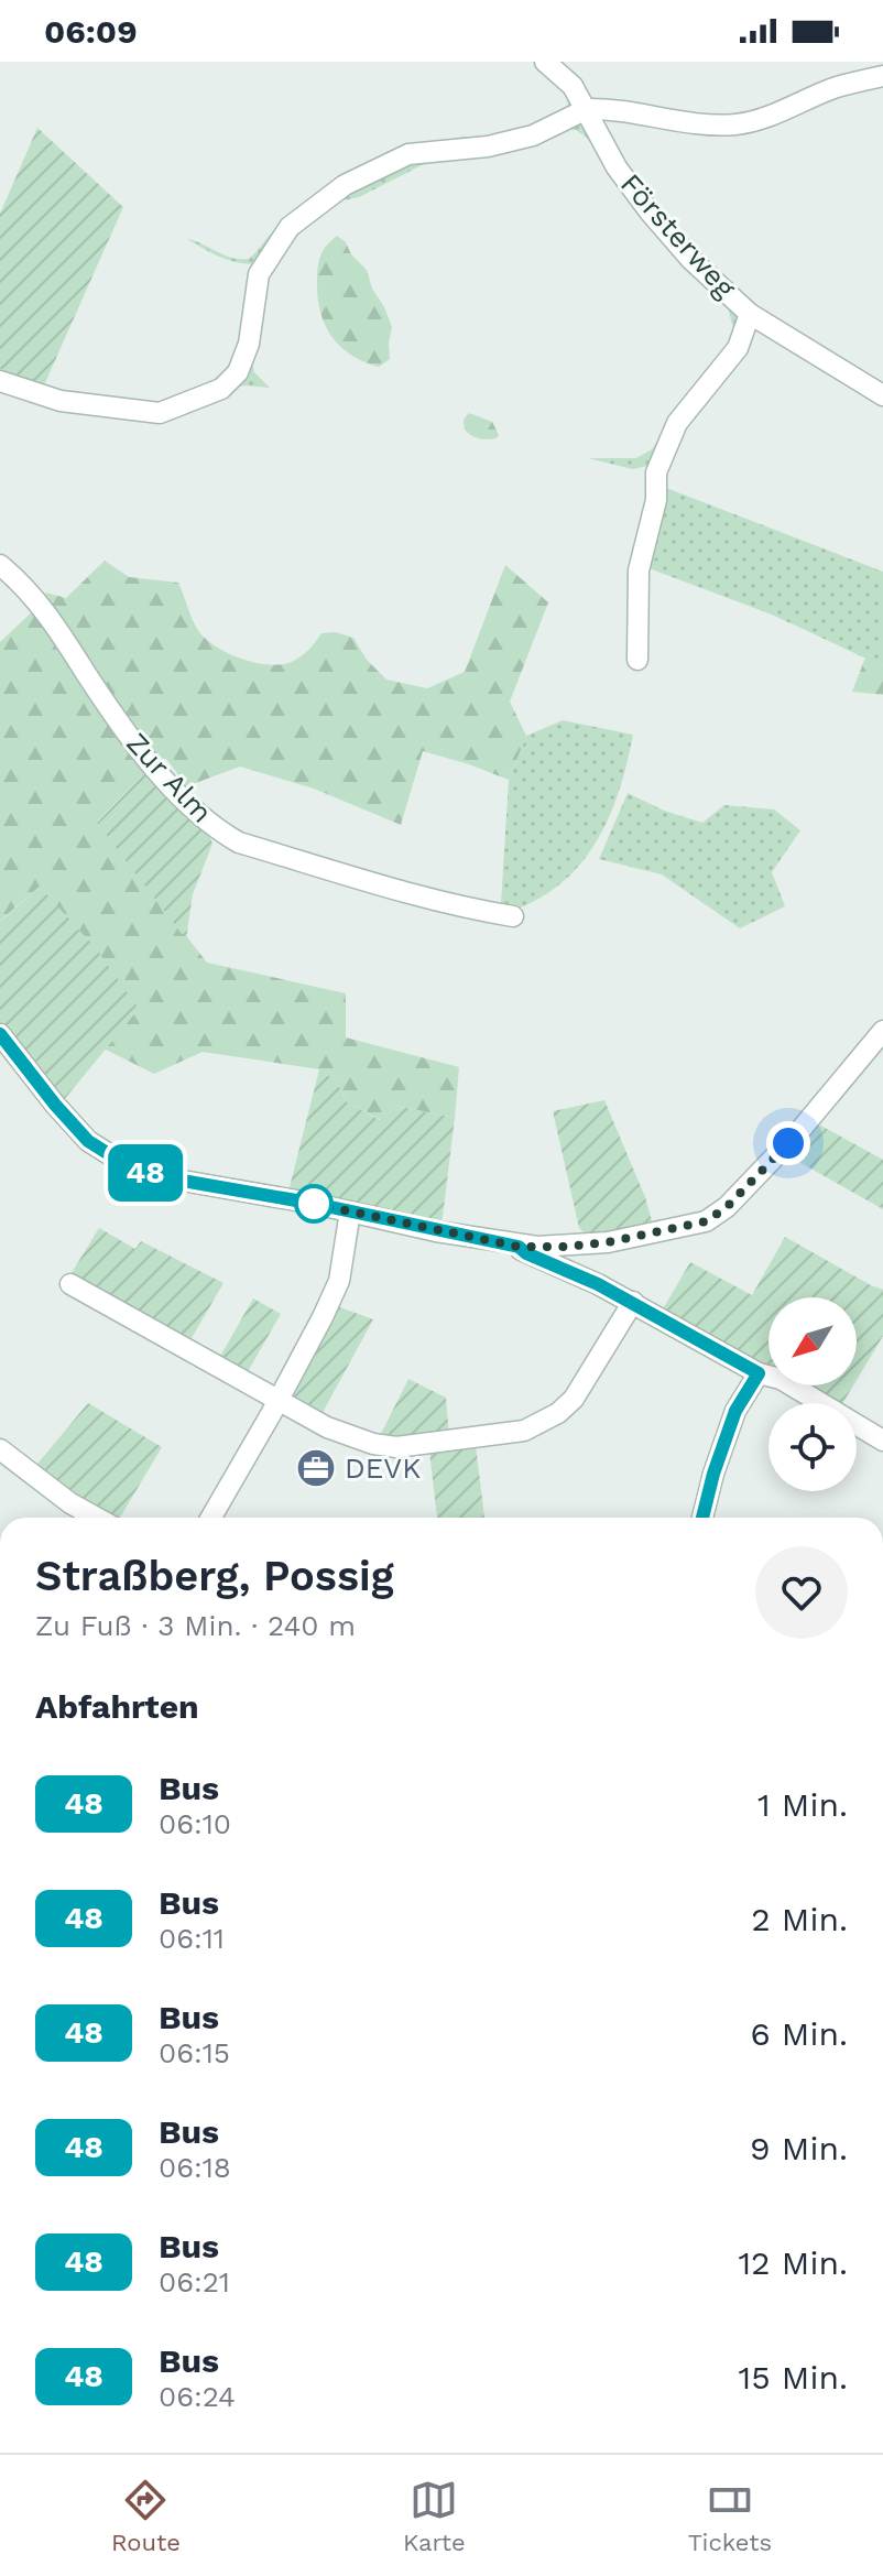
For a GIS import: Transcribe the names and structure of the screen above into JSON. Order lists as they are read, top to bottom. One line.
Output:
{"streets":{"street":["Försterweg","Zur Alm"]},"places":{"office":["DEVK"]},"lines":["bus line 48"],"north":"bottom left","page":{"status":"06:09","on_map":"48","heading":[["Straßberg, Possig","Zu Fuß · 3 Min. · 240 m"],"Abfahrten"],"list":[{"mark":"48","name":"Bus","note":"06:10","value":"1 Min."},{"mark":"48","name":"Bus","note":"06:11","value":"2 Min."},{"mark":"48","name":"Bus","note":"06:15","value":"6 Min."},{"mark":"48","name":"Bus","note":"06:18","value":"9 Min."},{"mark":"48","name":"Bus","note":"06:21","value":"12 Min."},{"mark":"48","name":"Bus","note":"06:24","value":"15 Min."}],"tabs":["Route","Karte","Tickets"]}}
